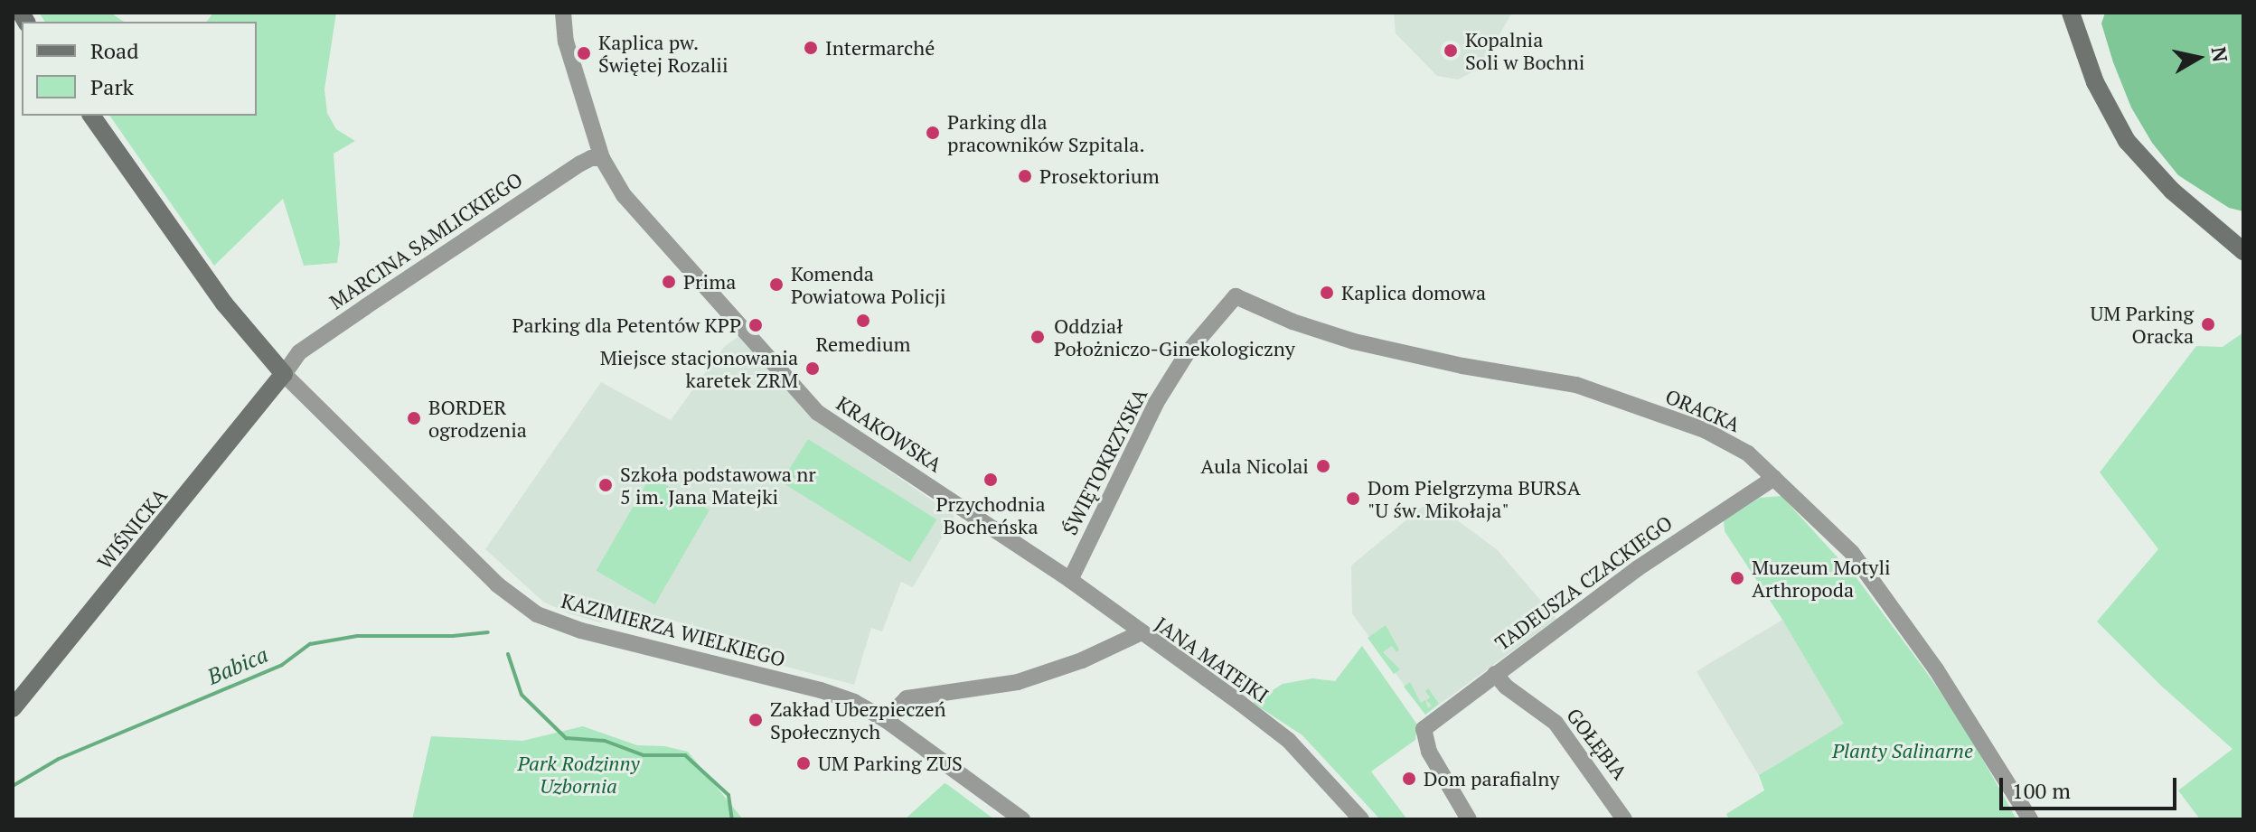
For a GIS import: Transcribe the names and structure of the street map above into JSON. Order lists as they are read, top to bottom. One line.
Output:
{"streets":{"main road":["WIŚNICKA"],"street":["MARCINA SAMLICKIEGO","ORACKA","KRAKOWSKA","ŚWIĘTOKRZYSKA","TADEUSZA CZACKIEGO","KAZIMIERZA WIELKIEGO","JANA MATEJKI","GOŁĘBIA"]},"crossings":[["MARCINA SAMLICKIEGO","KRAKOWSKA"],["MARCINA SAMLICKIEGO","WIŚNICKA"],["MARCINA SAMLICKIEGO","KAZIMIERZA WIELKIEGO"],["ORACKA","ŚWIĘTOKRZYSKA"],["ORACKA","TADEUSZA CZACKIEGO"],["KRAKOWSKA","ŚWIĘTOKRZYSKA"],["KRAKOWSKA","JANA MATEJKI"],["WIŚNICKA","KAZIMIERZA WIELKIEGO"],["TADEUSZA CZACKIEGO","GOŁĘBIA"],["KAZIMIERZA WIELKIEGO","JANA MATEJKI"]],"water":["Babica"],"parks":["Planty Salinarne","Park Rodzinny Uzbornia"],"places":["Intermarché","Kopalnia Soli w Bochni","Kaplica pw. Świętej Rozalii","Parking dla pracowników Szpitala.","Prosektorium","Prima","Komenda Powiatowa Policji","Kaplica domowa","Remedium","UM Parking Oracka","Parking dla Petentów KPP","Oddział Położniczo-Ginekologiczny","Miejsce stacjonowania karetek ZRM","BORDER ogrodzenia","Aula Nicolai","Przychodnia Bocheńska","Szkoła podstawowa nr 5 im. Jana Matejki","Dom Pielgrzyma BURSA \"U św. Mikołaja\"","Muzeum Motyli Arthropoda","Zakład Ubezpieczeń Społecznych","UM Parking ZUS","Dom parafialny"],"legend":["Road","Park"],"scale_bar":"100 m","north":"right"}
